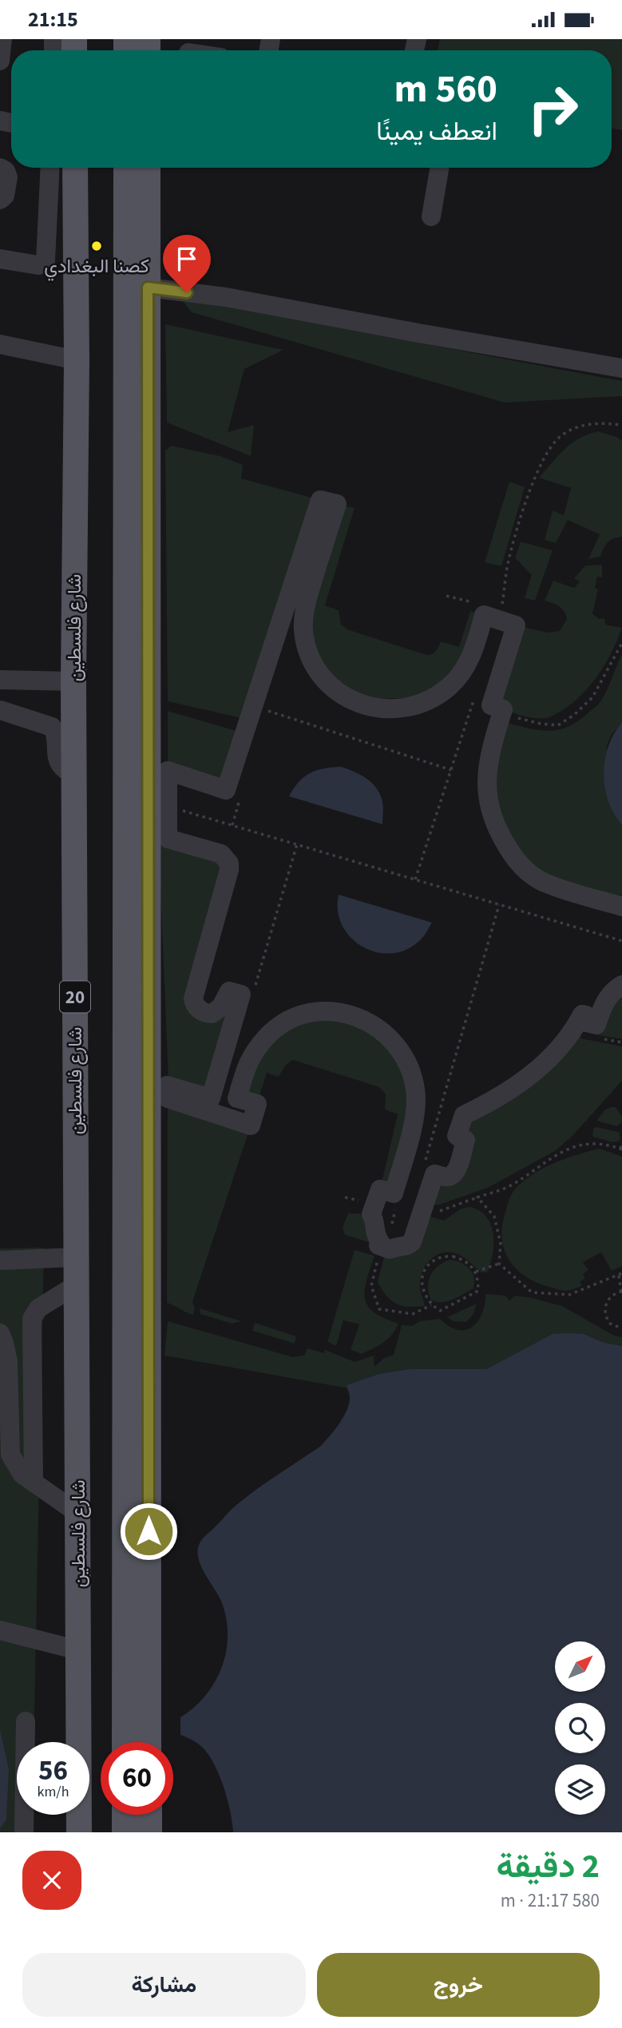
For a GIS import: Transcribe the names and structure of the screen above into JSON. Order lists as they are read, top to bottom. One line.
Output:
{"streets":{"main road":["شارع فلسطين","20"]},"places":["كصنا البغدادي"],"north":"top right","page":{"status":"21:15","turn":["560 m","انعطف يمينًا"],"speed":"56 km/h","limit":"60","heading":["2 دقيقة","580 m · 21:17"],"buttons":["خروج","مشاركة"]}}
